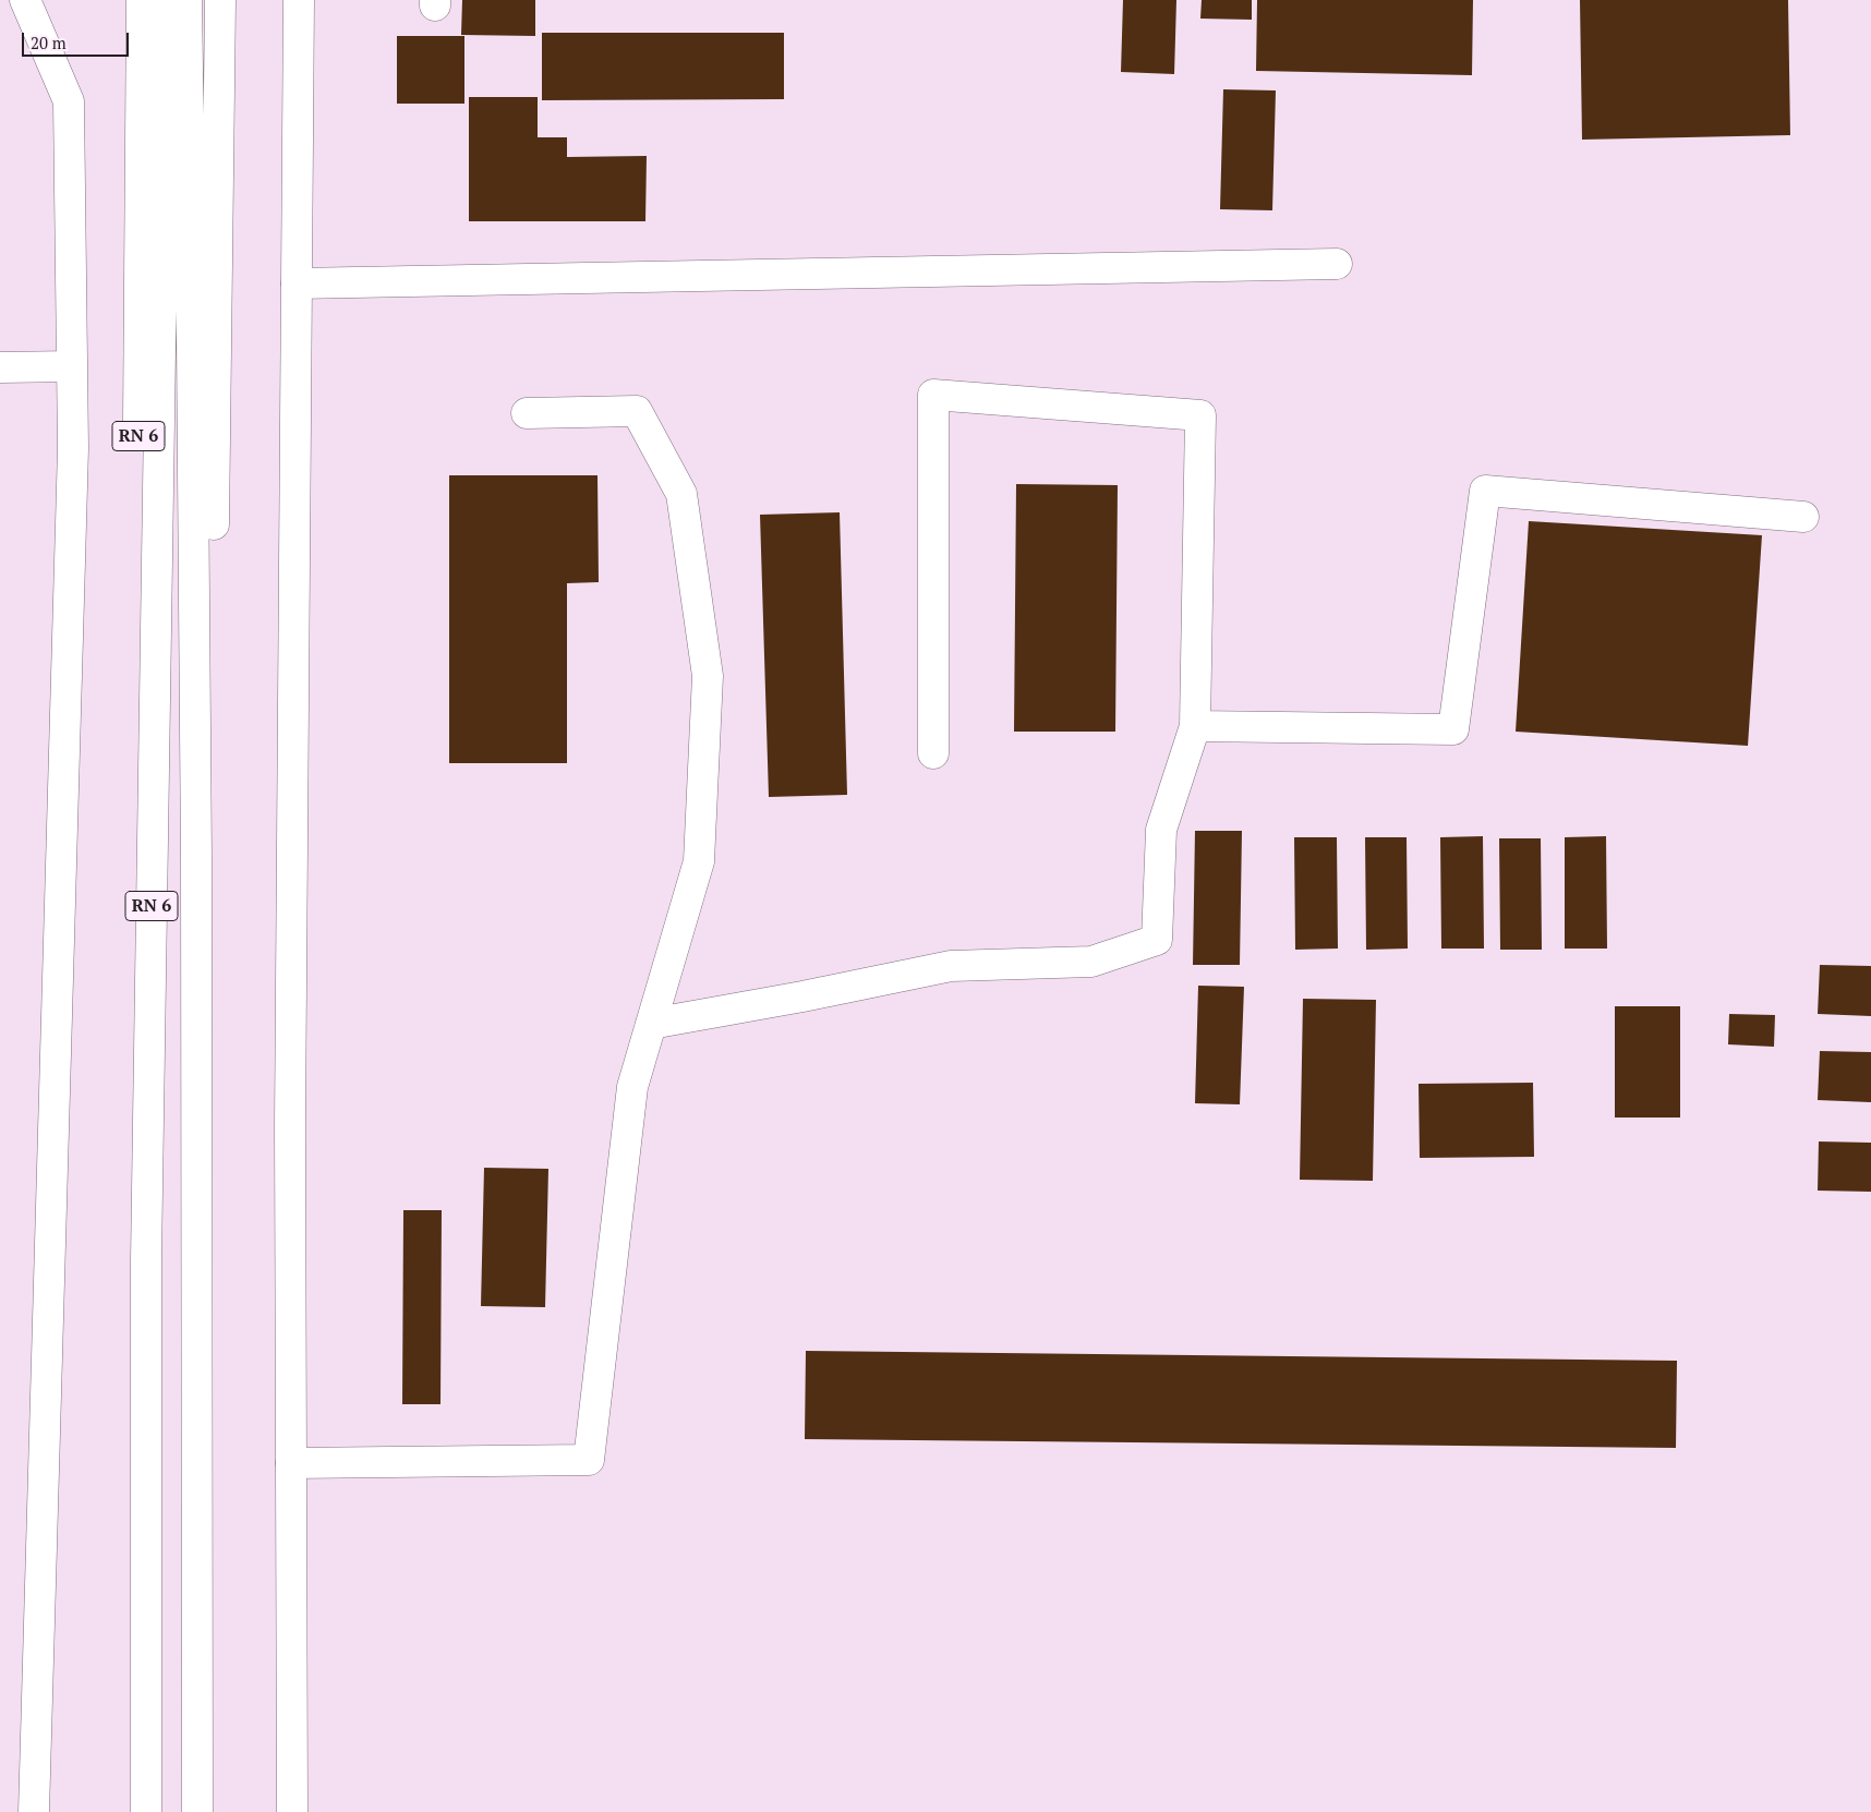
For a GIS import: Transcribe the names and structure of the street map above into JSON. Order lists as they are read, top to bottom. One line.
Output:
{"streets":{"main road":["RN 6"]},"scale_bar":"20 m"}
